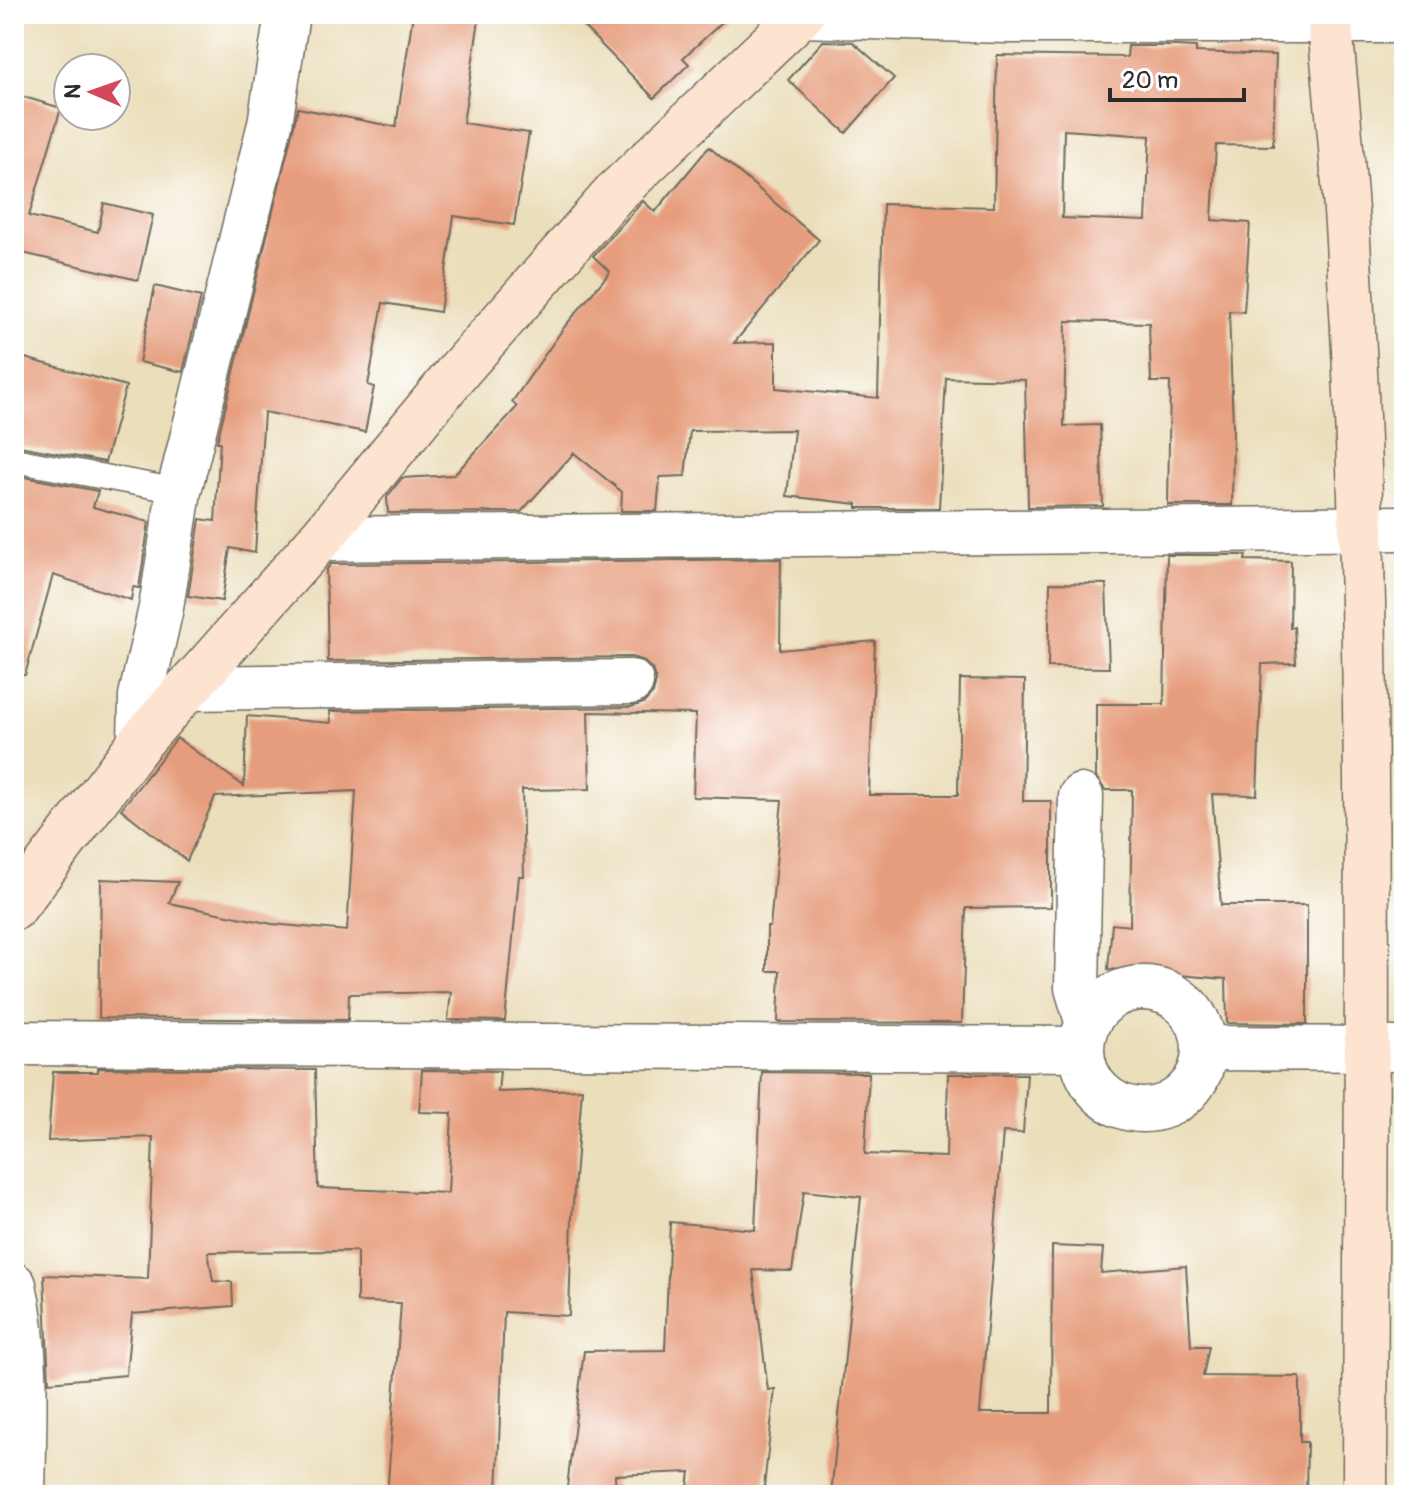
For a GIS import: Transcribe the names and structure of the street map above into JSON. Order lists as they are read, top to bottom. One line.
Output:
{"scale_bar":"20 m","north":"left"}
